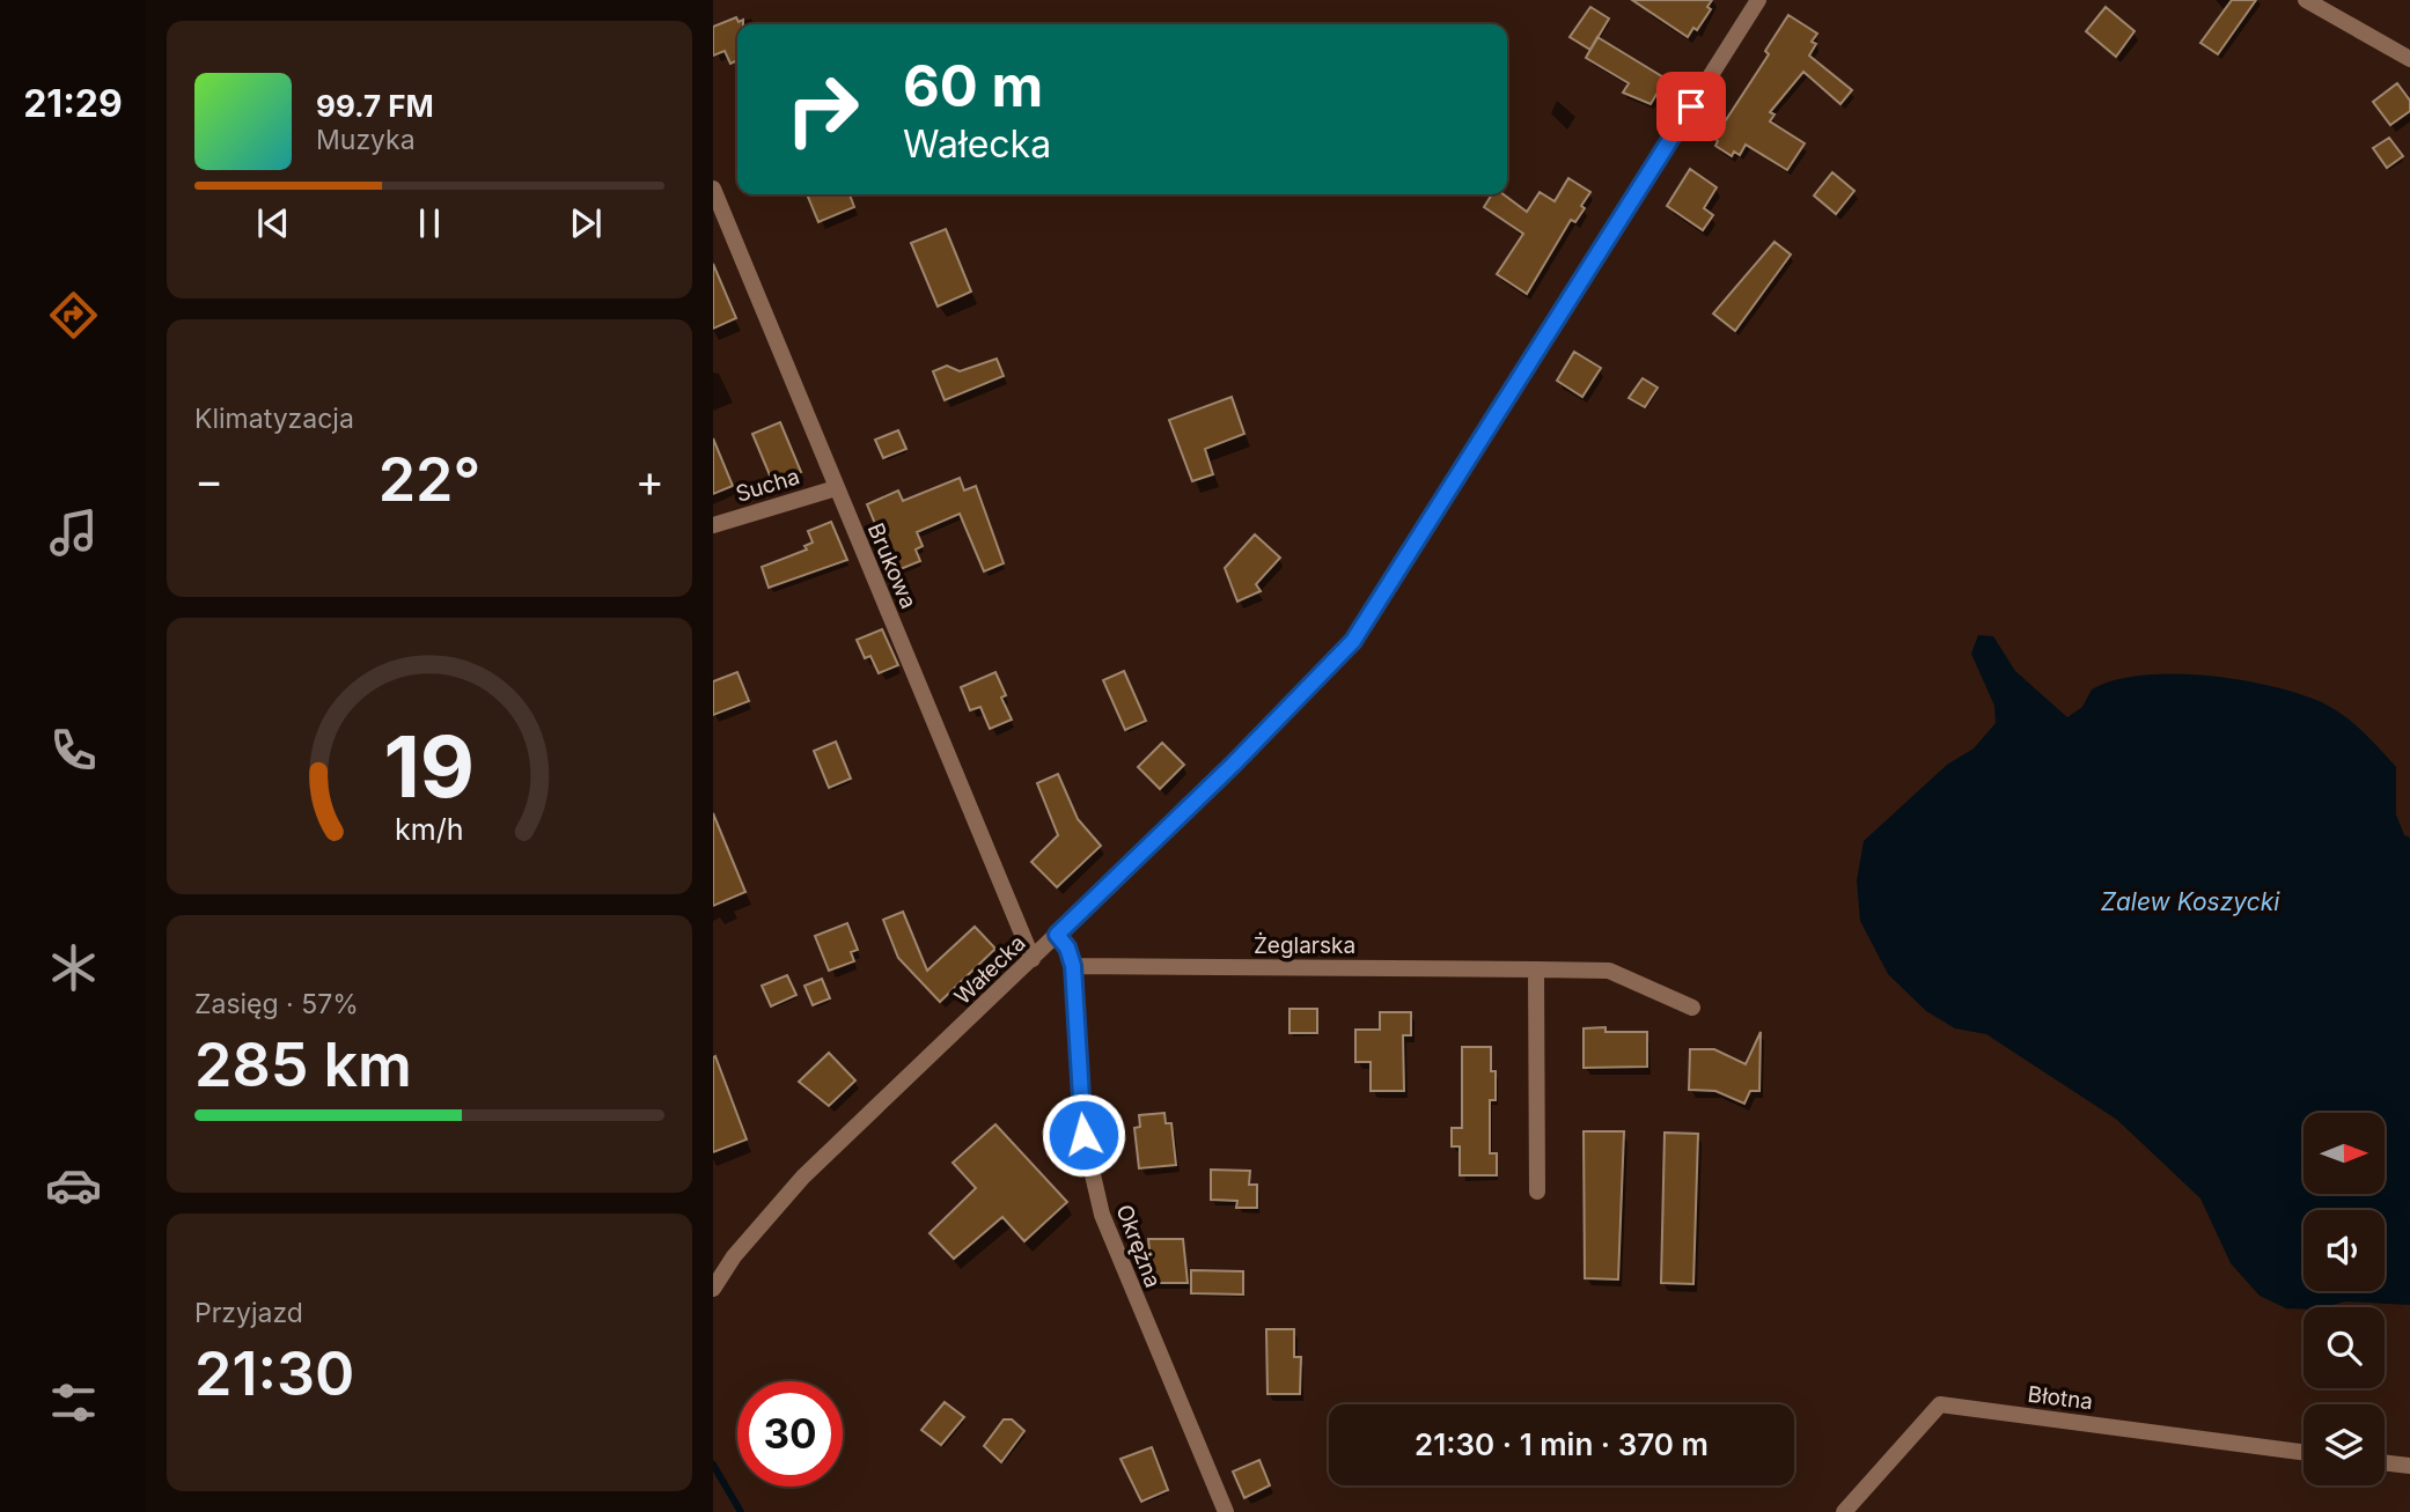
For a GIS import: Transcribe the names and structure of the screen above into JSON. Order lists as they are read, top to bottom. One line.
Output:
{"streets":{"street":["Sucha","Brukowa","Żeglarska","Wałecka","Okrężna","Błotna"]},"crossings":[["Sucha","Brukowa"],["Brukowa","Wałecka"],["Żeglarska","Okrężna"],["Wałecka","Okrężna"]],"water":["Zalew Koszycki"],"north":"right","page":{"tabs":"21:29","turn":["60 m","Wałecka"],"song":["99.7 FM","Muzyka"],"tile":["Klimatyzacja",["Zasięg · 57%","285 km"],["Przyjazd","21:30"]],"heat":["−","22°","+"],"limit":"30","trip":"21:30 · 1 min · 370 m","gauge":["19","km/h"]}}
